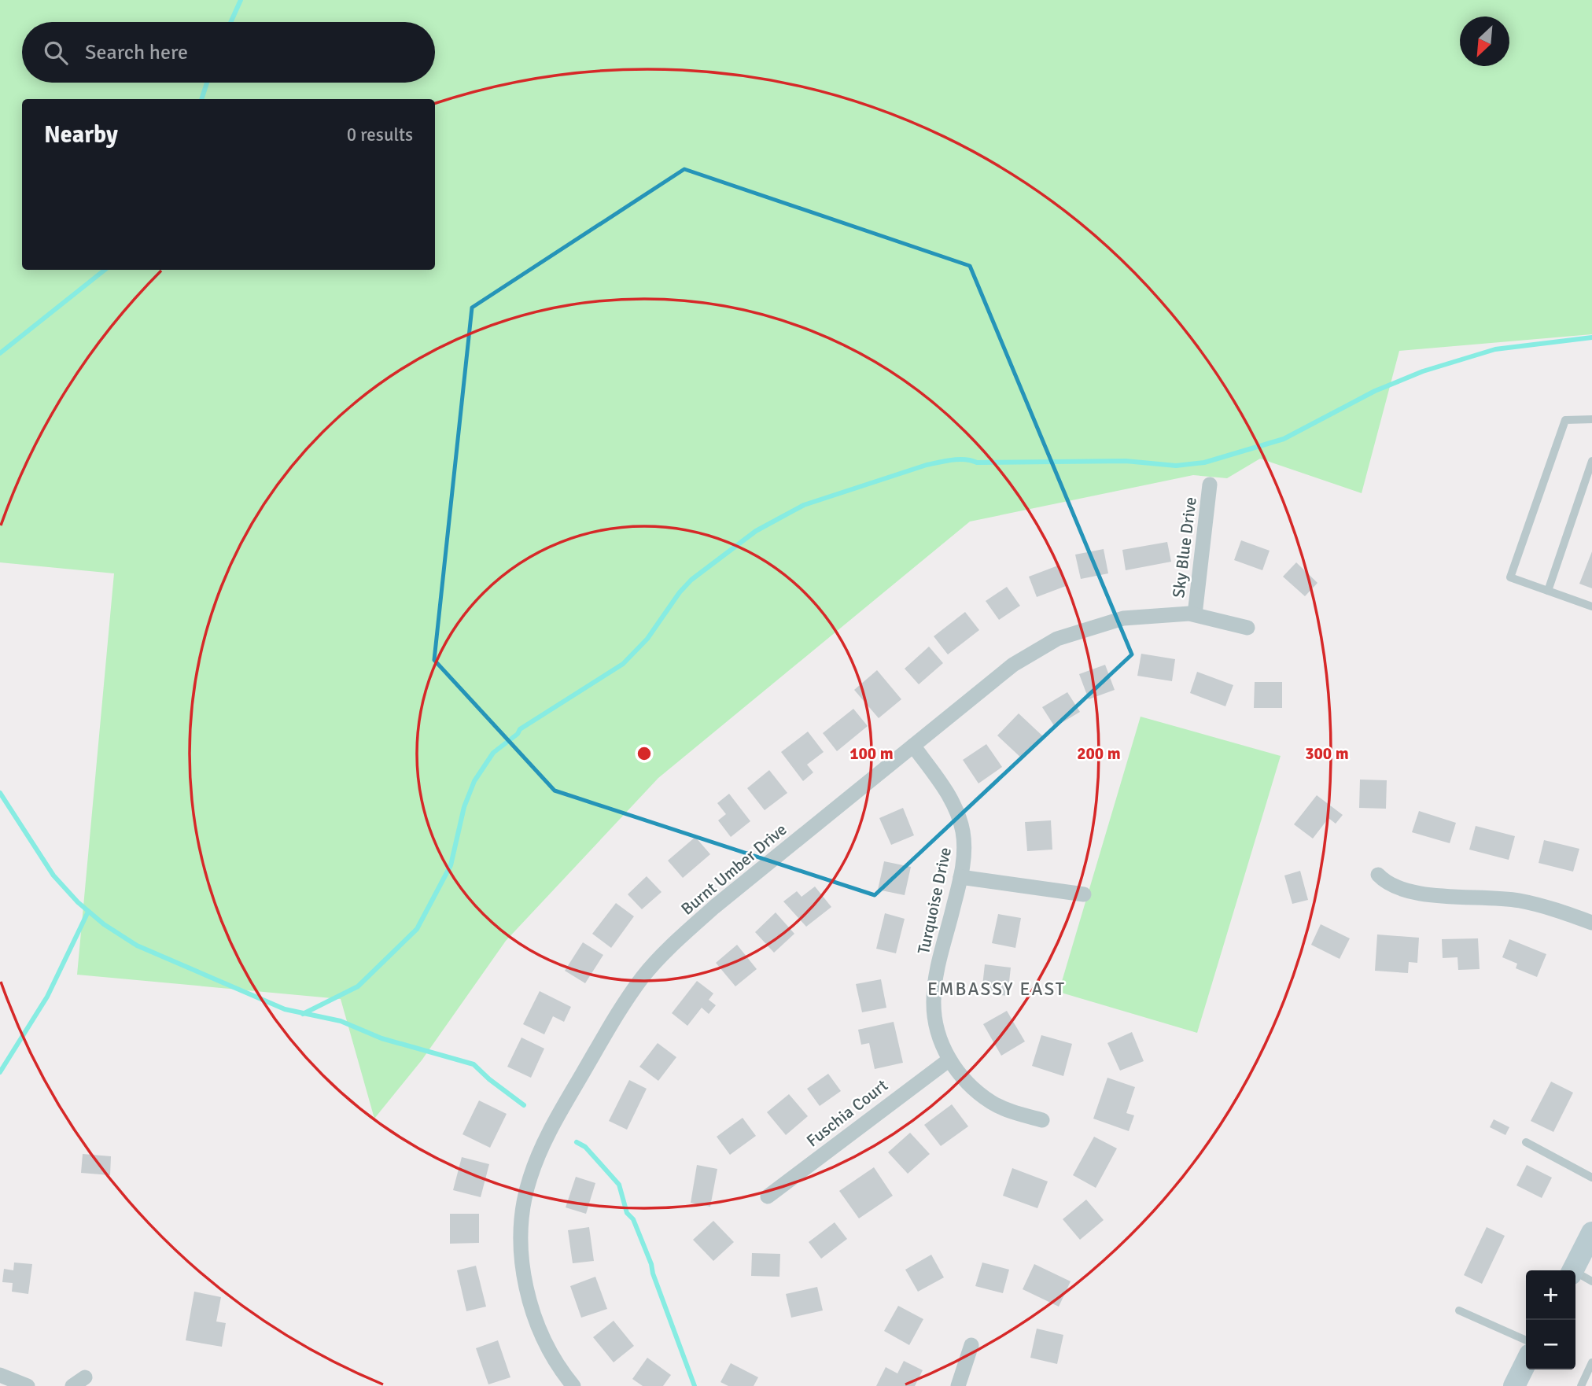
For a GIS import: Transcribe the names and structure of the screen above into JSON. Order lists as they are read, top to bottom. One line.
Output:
{"streets":{"street":["Sky Blue Drive","Burnt Umber Drive","Turquoise Drive","Fuschia Court"]},"crossings":[["Sky Blue Drive","Burnt Umber Drive"],["Burnt Umber Drive","Turquoise Drive"],["Turquoise Drive","Fuschia Court"]],"districts":["EMBASSY EAST"],"north":"bottom left","page":{"search":"Search here","heading":["Nearby","0 results"],"map_buttons":["+","−"]},"rings":["100 m","200 m","300 m"]}
